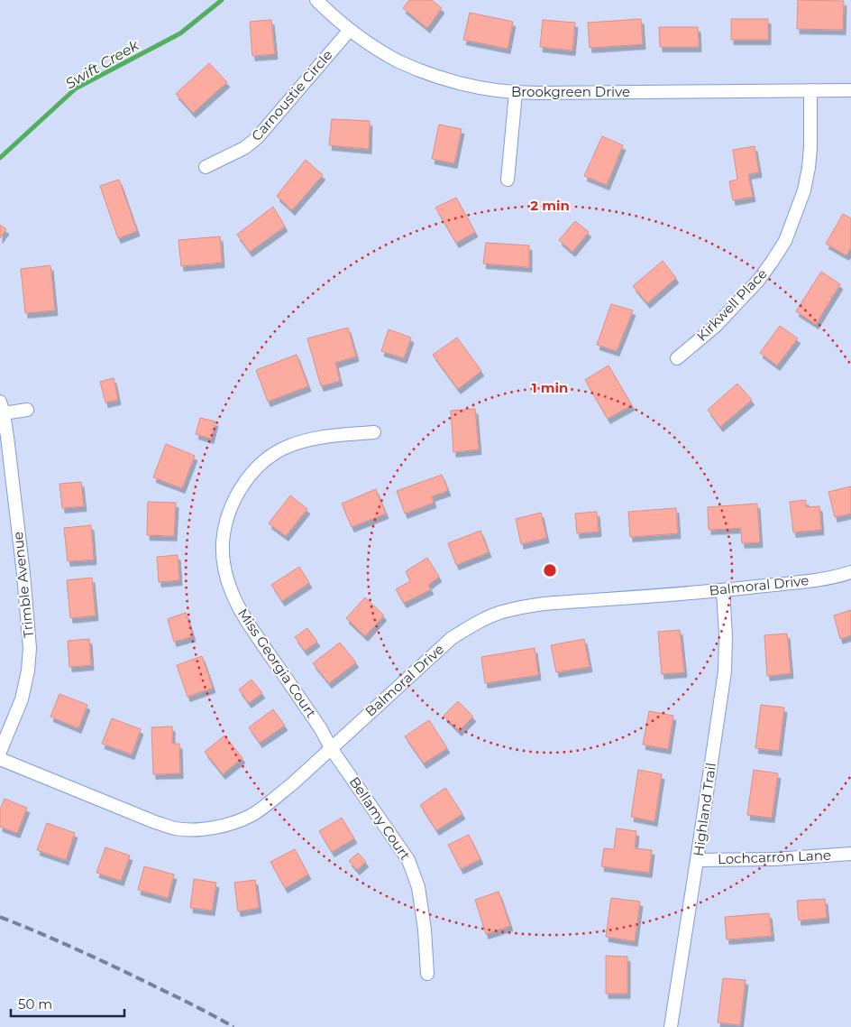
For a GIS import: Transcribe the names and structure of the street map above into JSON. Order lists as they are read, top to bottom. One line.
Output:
{"streets":{"street":["Brookgreen Drive","Carnoustie Circle","Kirkwell Place","Trimble Avenue","Balmoral Drive","Miss Georgia Court","Highland Trail","Bellamy Court","Lochcarron Lane"]},"crossings":[["Brookgreen Drive","Carnoustie Circle"],["Brookgreen Drive","Kirkwell Place"],["Balmoral Drive","Miss Georgia Court"],["Balmoral Drive","Highland Trail"],["Balmoral Drive","Bellamy Court"],["Miss Georgia Court","Bellamy Court"],["Highland Trail","Lochcarron Lane"]],"water":["Swift Creek"],"scale_bar":"50 m","rings":["2 min","1 min"]}
